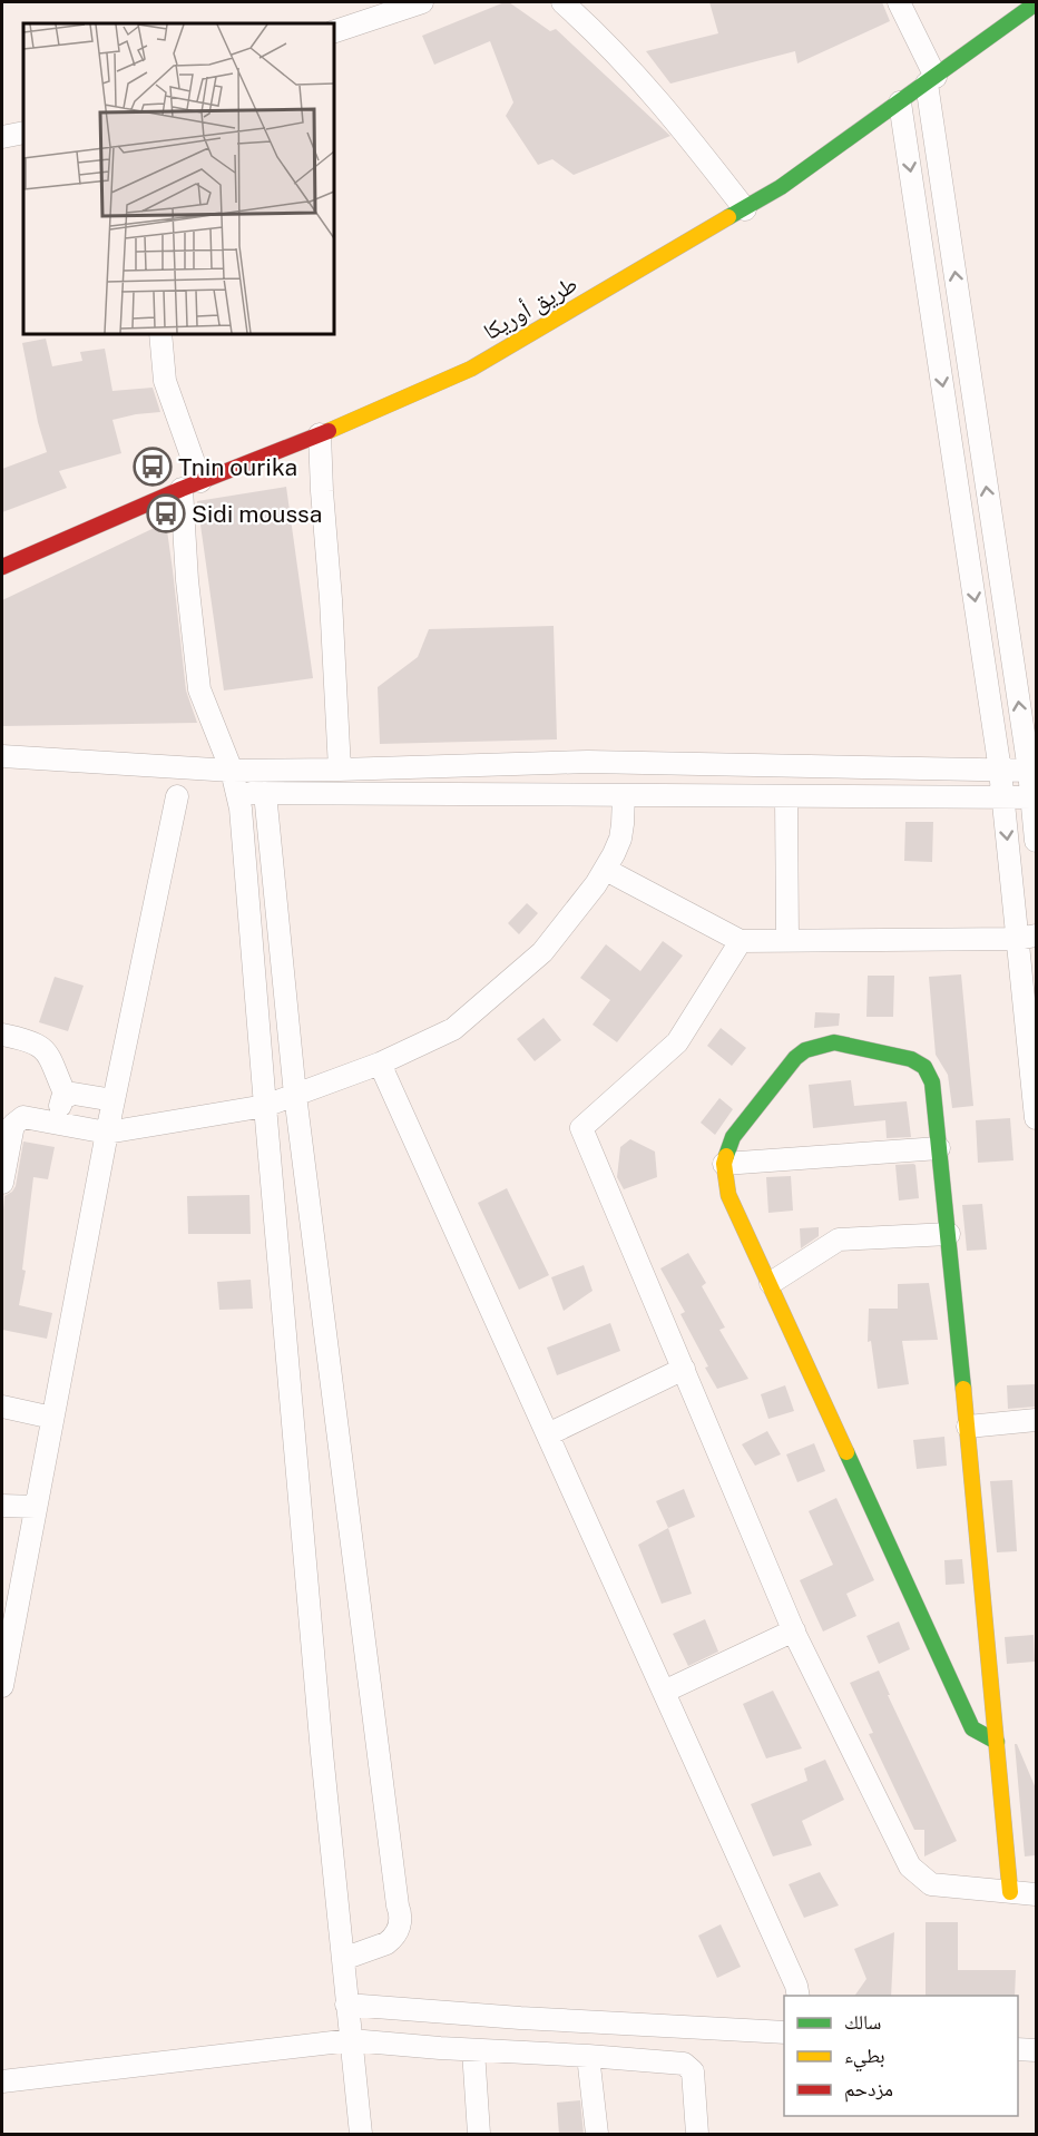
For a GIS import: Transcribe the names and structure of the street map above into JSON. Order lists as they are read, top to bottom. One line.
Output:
{"streets":{"street":["طريق أوريكا"]},"places":{"bus stop":["Tnin ourika","Sidi moussa"]},"legend":["سالك","بطيء","مزدحم"]}
